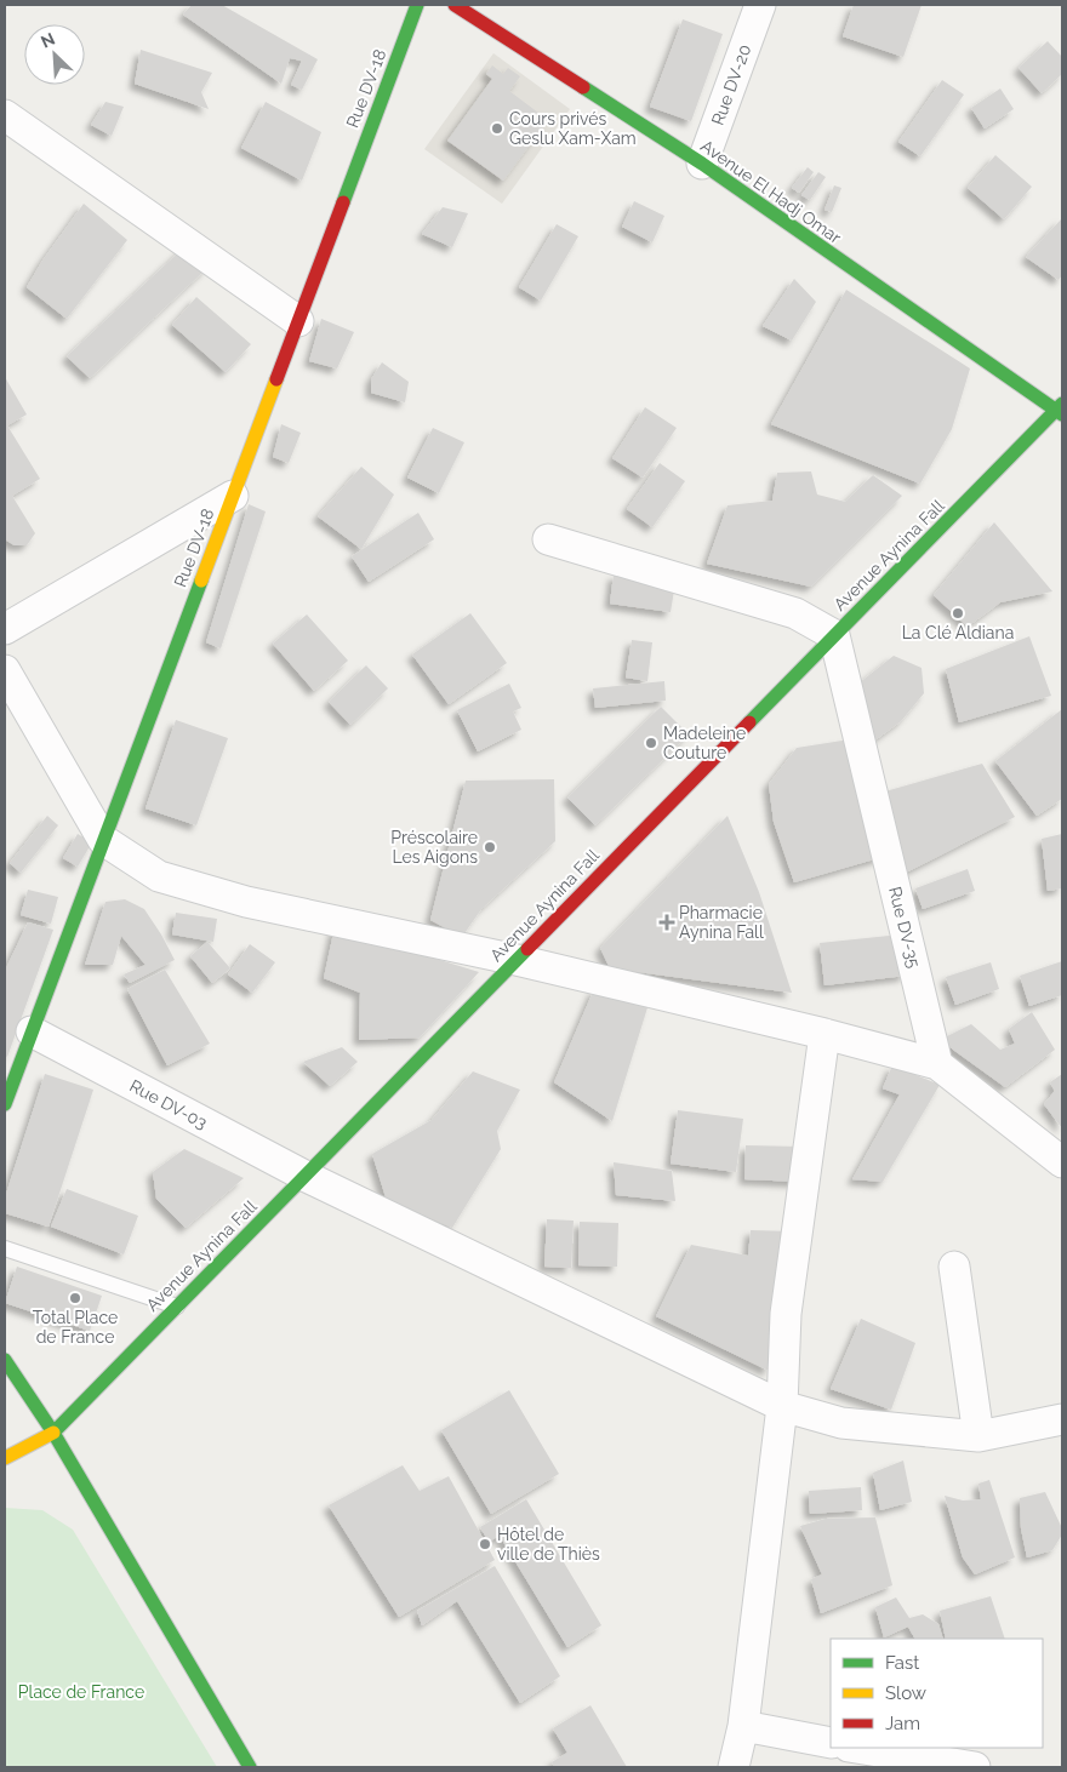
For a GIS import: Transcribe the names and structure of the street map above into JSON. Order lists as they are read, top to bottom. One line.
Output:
{"streets":{"main road":["Rue DV-18","Avenue El Hadj Omar","Avenue Aynina Fall"],"street":["Rue DV-20","Rue DV-35","Rue DV-03"]},"crossings":[["Rue DV-20","Avenue El Hadj Omar"],["Rue DV-18","Rue DV-03"],["Avenue El Hadj Omar","Avenue Aynina Fall"],["Avenue Aynina Fall","Rue DV-35"],["Avenue Aynina Fall","Rue DV-03"]],"parks":["Place de France"],"places":{"other":["Cours privés Geslu Xam-Xam","La Clé Aldiana","Madeleine Couture","Préscolaire Les Aigons","Total Place de France","Hôtel de ville de Thiès"],"health":["Pharmacie Aynina Fall"]},"legend":["Fast","Slow","Jam"],"north":"top left"}
